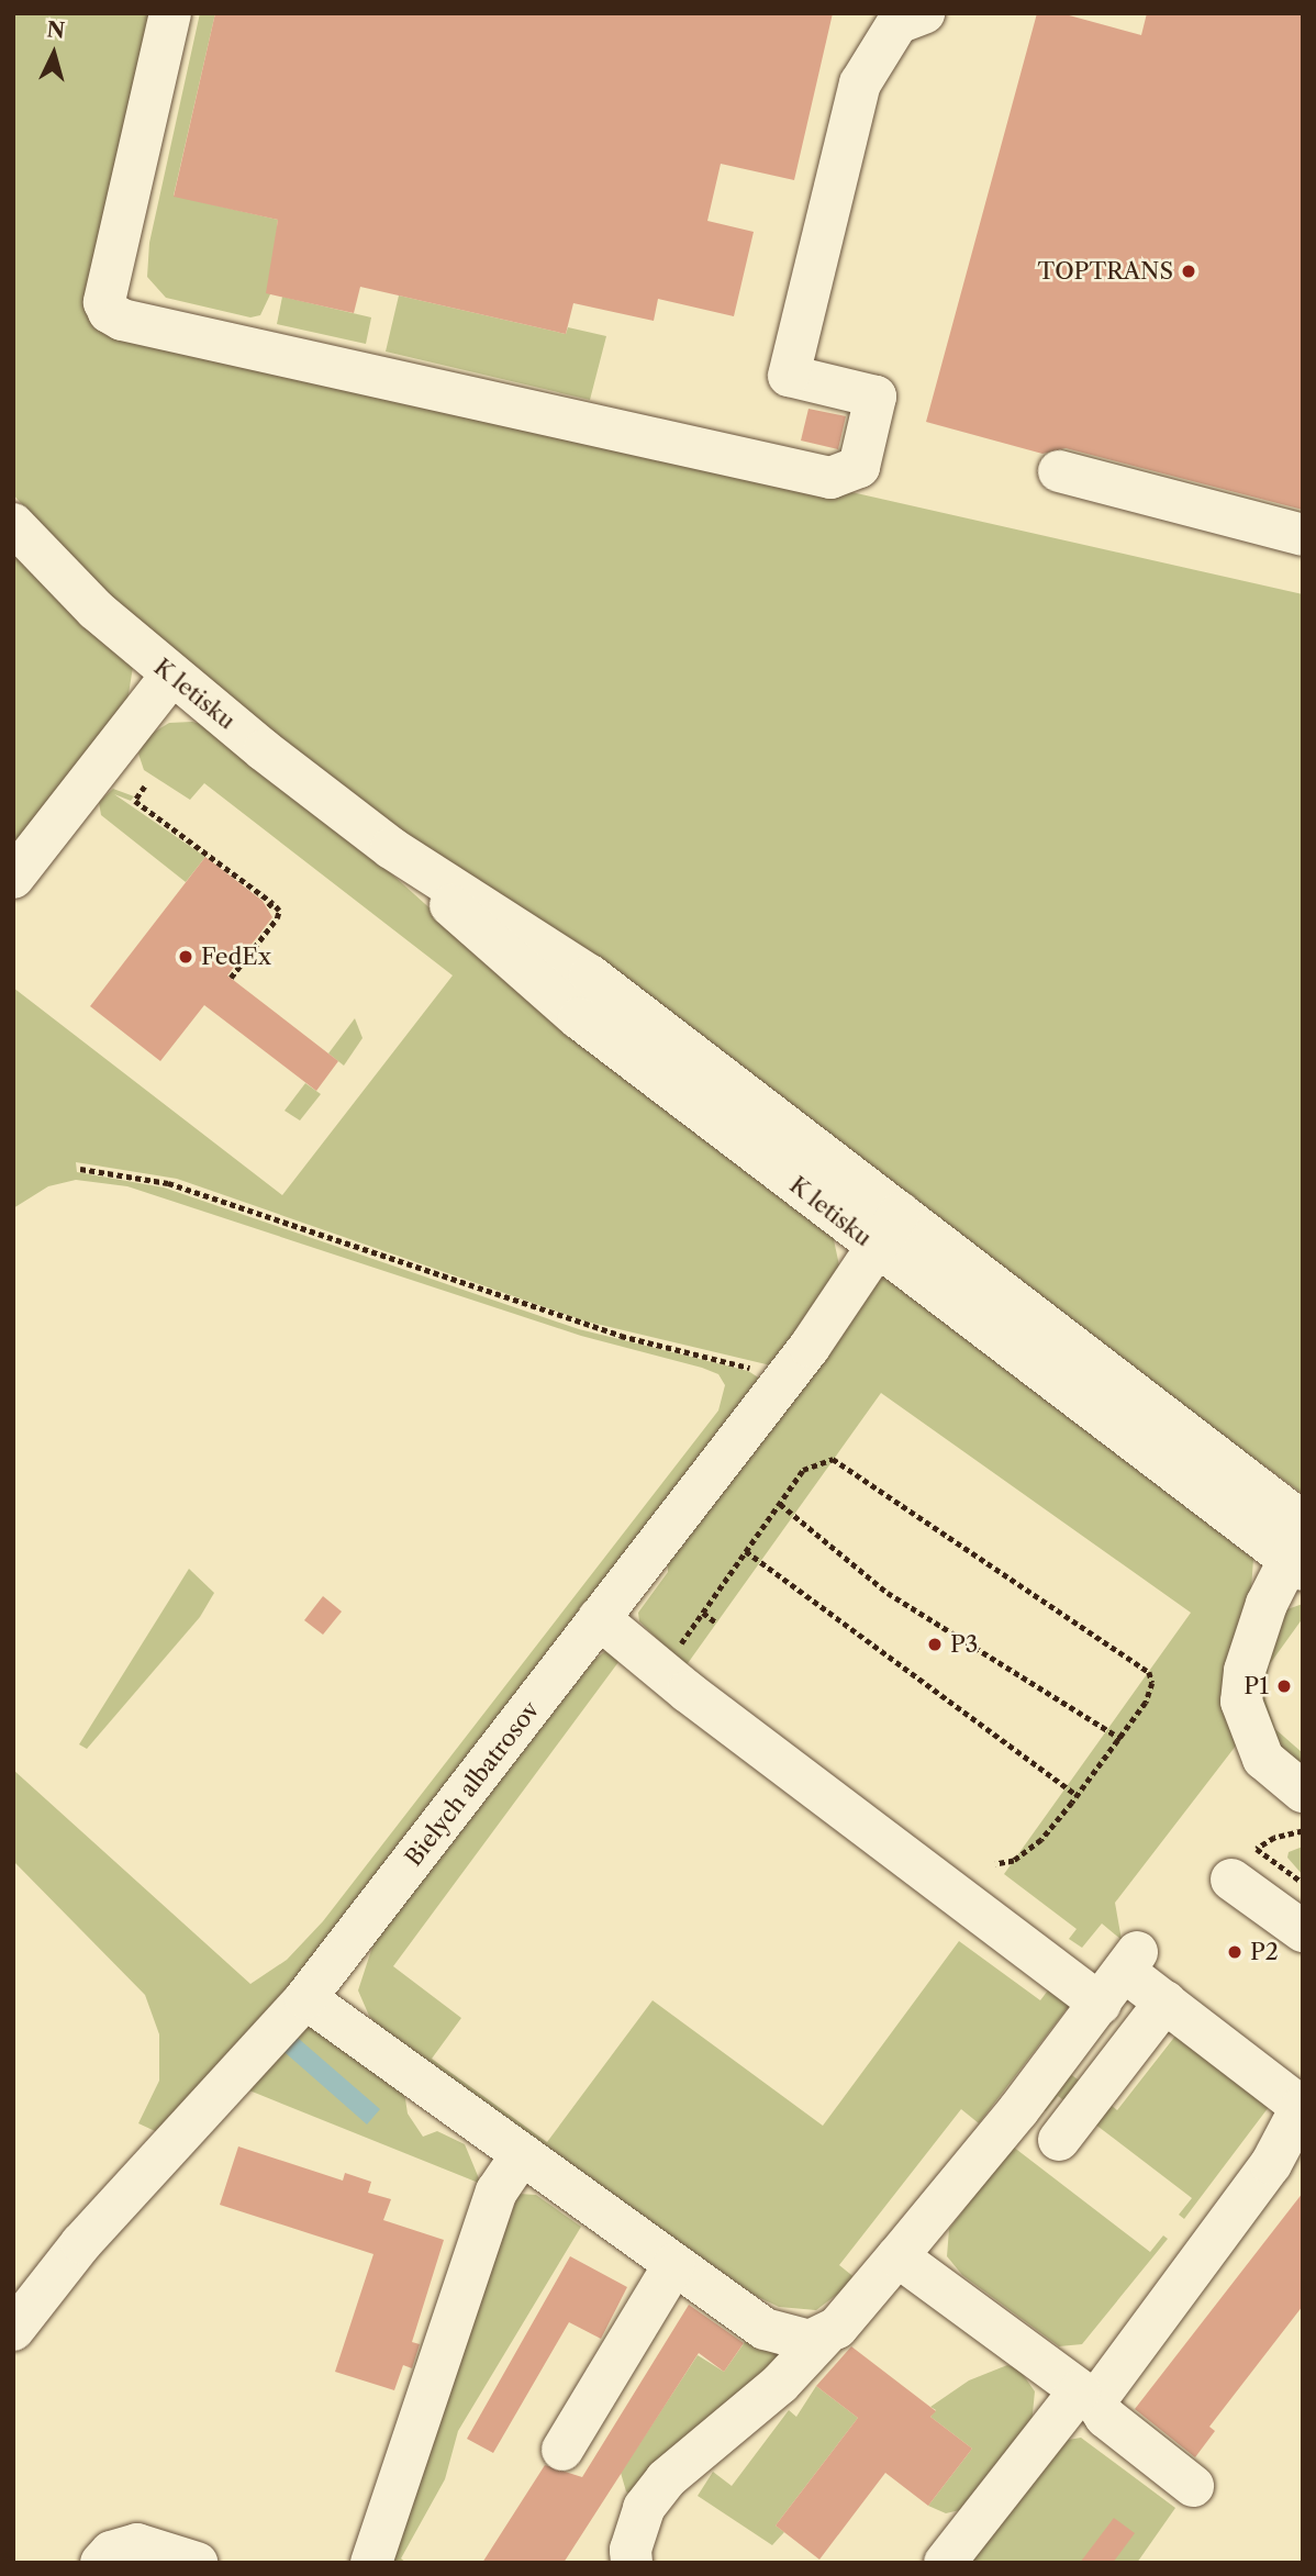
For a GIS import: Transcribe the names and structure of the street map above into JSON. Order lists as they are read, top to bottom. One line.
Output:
{"streets":{"street":["K letisku","Bielych albatrosov"]},"crossings":[["K letisku","Bielych albatrosov"]],"places":["TOPTRANS","FedEx","P3","P1","P2"],"north":"top"}
